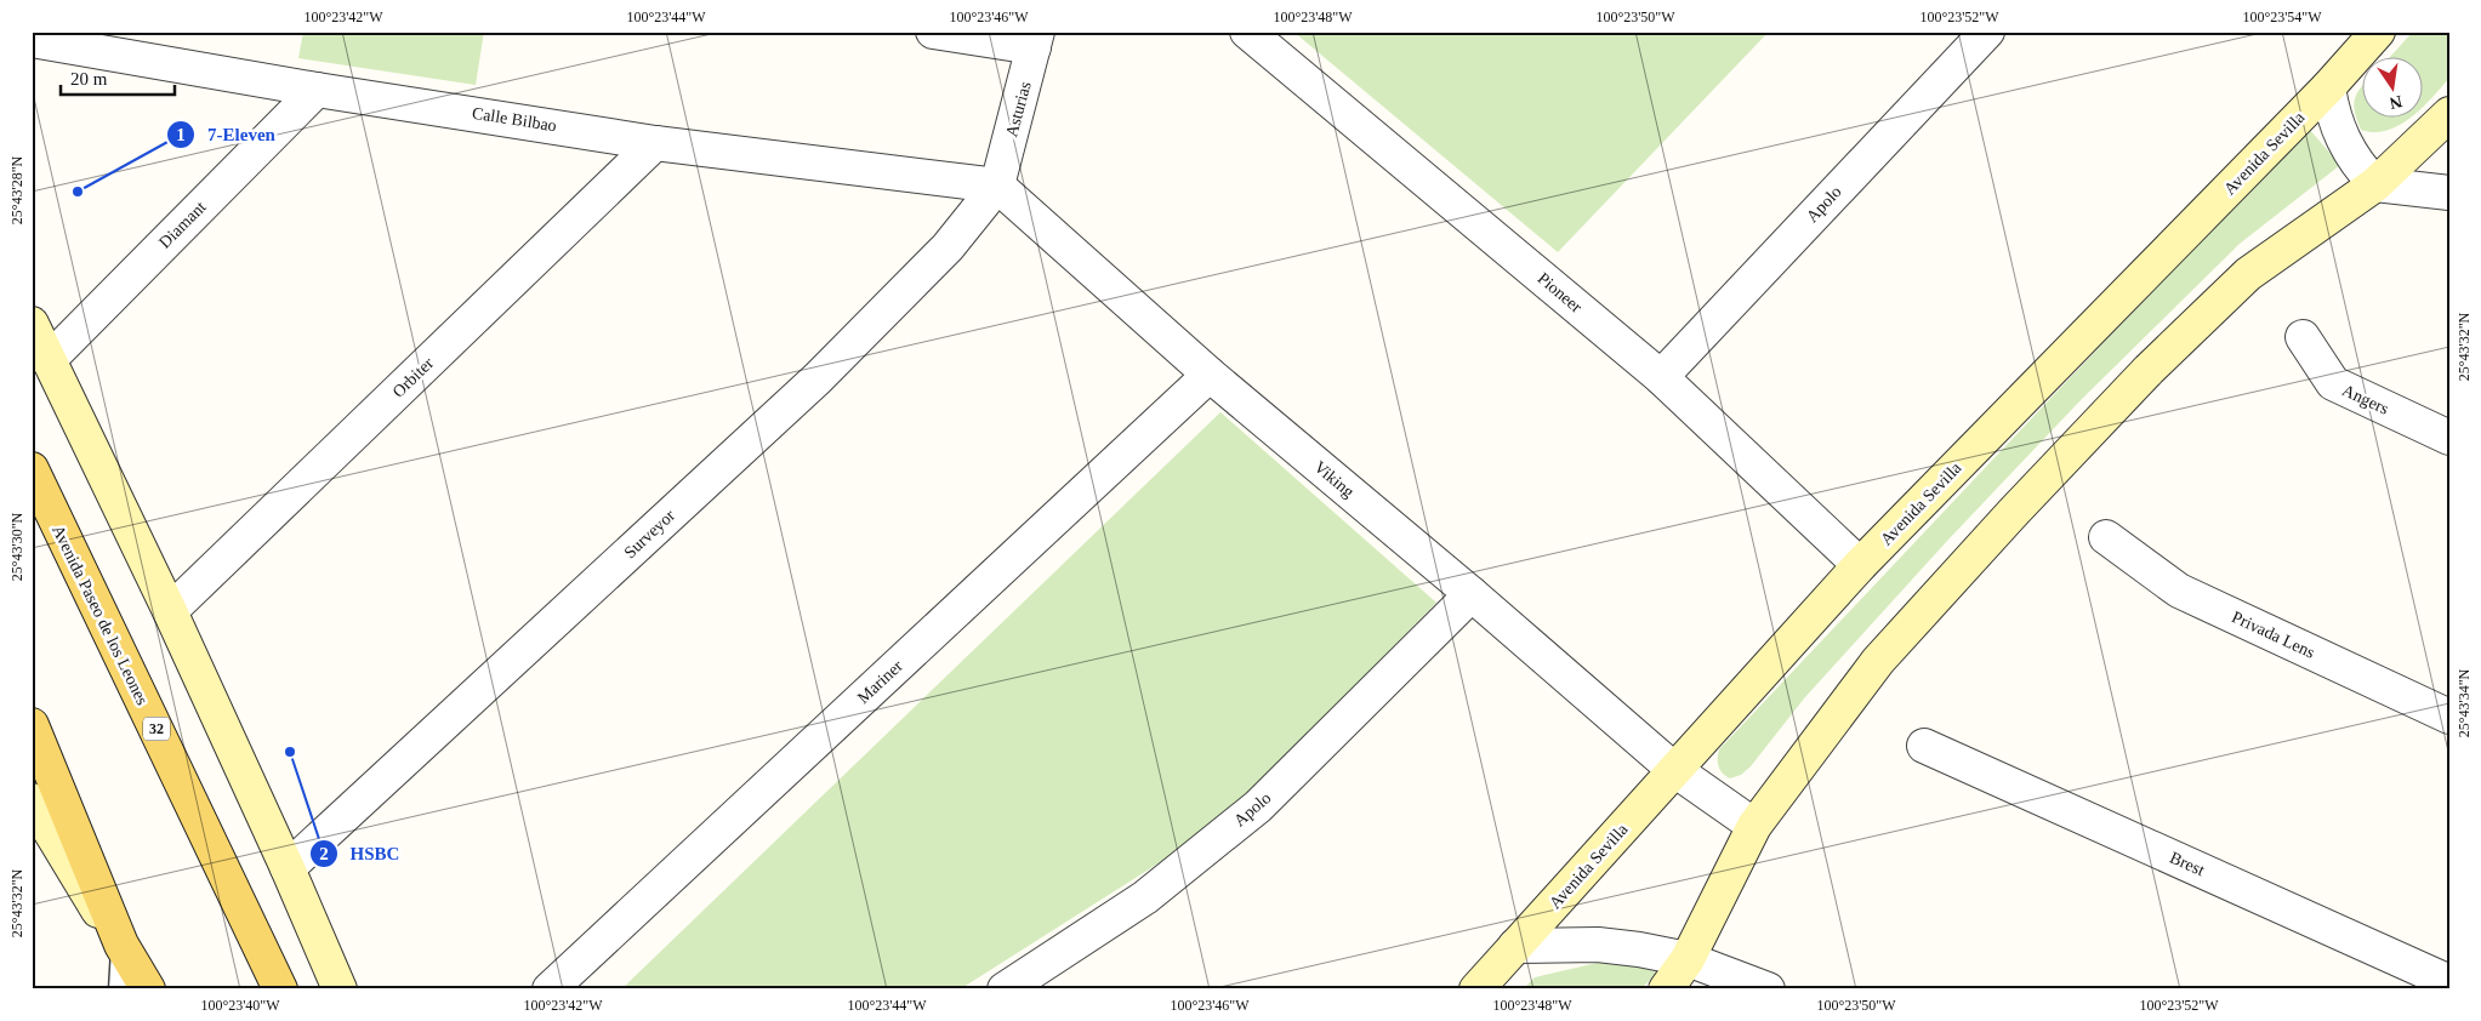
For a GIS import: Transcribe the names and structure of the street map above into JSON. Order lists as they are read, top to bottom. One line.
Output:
{"streets":{"main road":["Avenida Paseo de los Leones","32"],"street":["Asturias","Calle Bilbao","Avenida Sevilla","Apolo","Diamant","Pioneer","Orbiter","Angers","Viking","Surveyor","Privada Lens","Mariner","Brest"]},"crossings":[["Asturias","Calle Bilbao"],["Asturias","Viking"],["Asturias","Surveyor"],["Calle Bilbao","Diamant"],["Calle Bilbao","Orbiter"],["Calle Bilbao","Viking"],["Calle Bilbao","Surveyor"],["Avenida Sevilla","Pioneer"],["Avenida Sevilla","Viking"],["Apolo","Pioneer"],["Apolo","Viking"],["Viking","Surveyor"],["Viking","Mariner"]],"places":["7-Eleven","HSBC"],"scale_bar":"20 m","north":"bottom","coordinates":["100°23'42\"W","100°23'44\"W","100°23'46\"W","100°23'48\"W","100°23'50\"W","100°23'52\"W","100°23'54\"W","25°43'28\"N","25°43'32\"N","25°43'30\"N","25°43'34\"N","100°23'40\"W"]}
